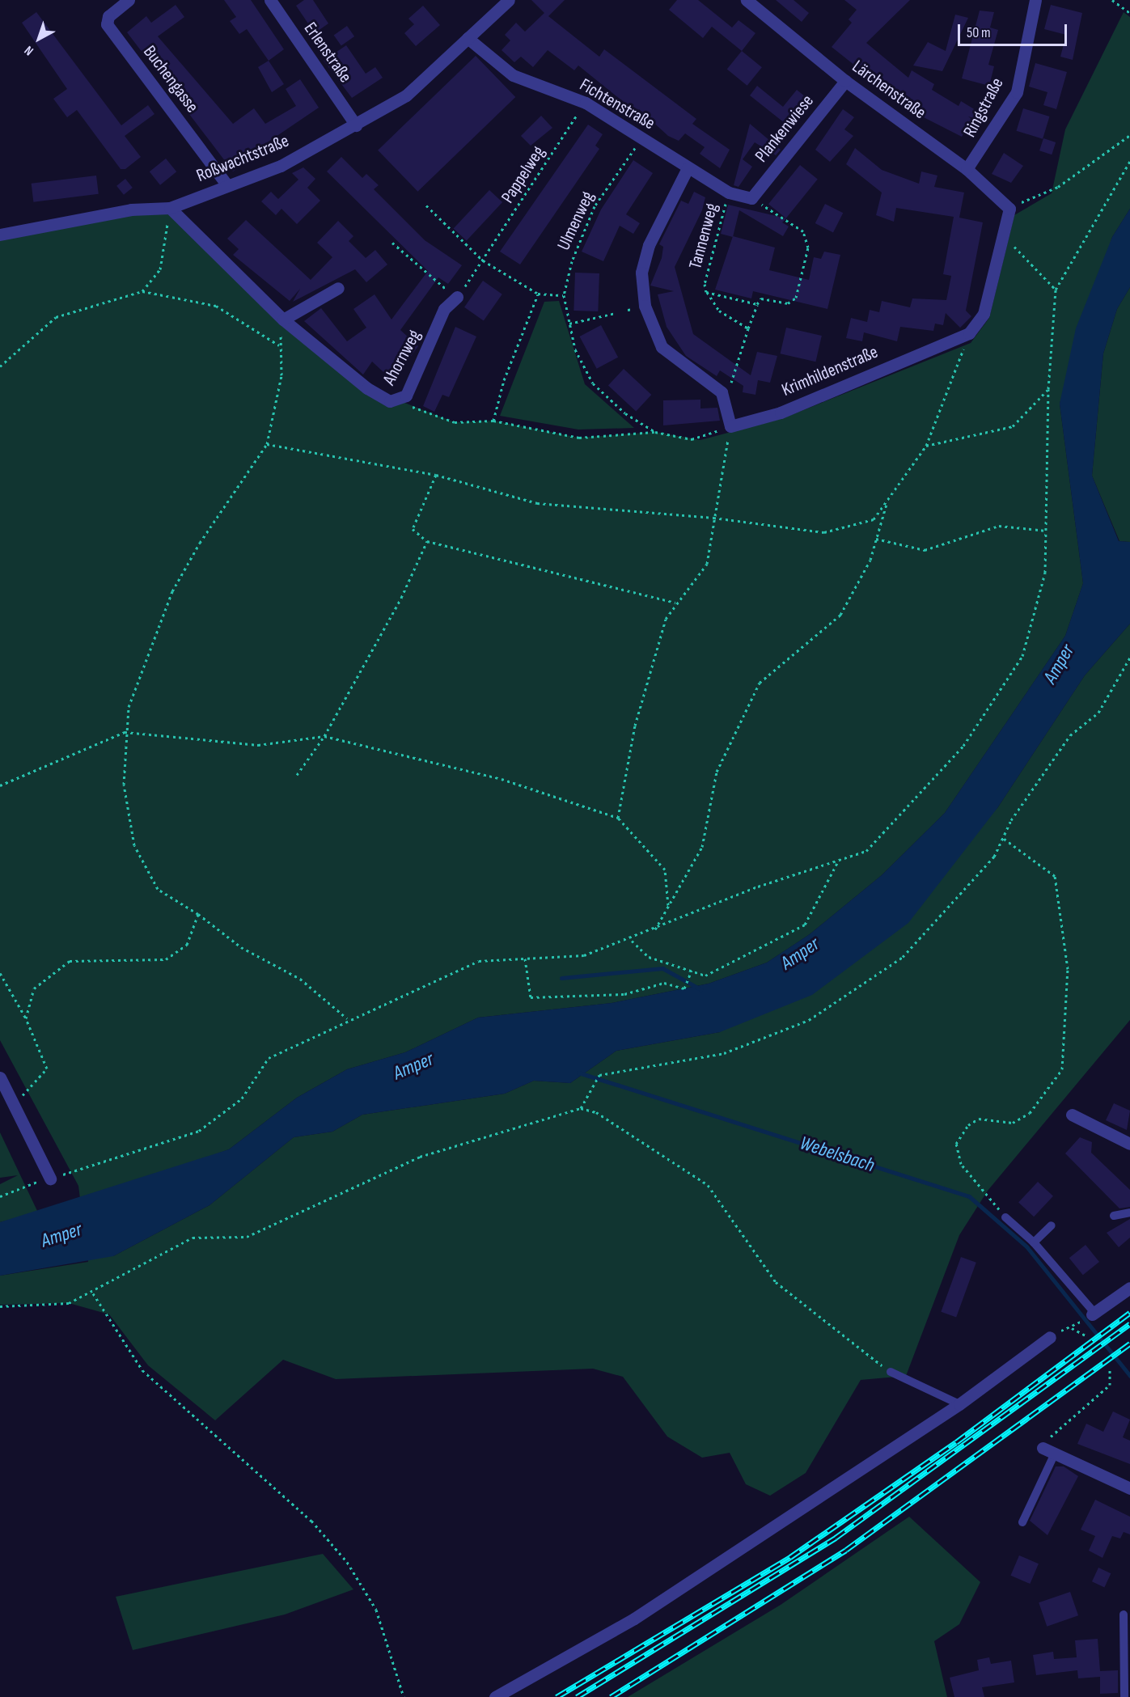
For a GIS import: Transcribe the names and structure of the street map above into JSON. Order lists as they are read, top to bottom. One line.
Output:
{"streets":{"street":["Erlenstraße","Buchengasse","Lärchenstraße","Fichtenstraße","Ringstraße","Plankenwiese","Roßwachtstraße","Ahornweg","Krimhildenstraße"],"path":["Pappelweg","Ulmenweg","Tannenweg"]},"crossings":[["Erlenstraße","Roßwachtstraße"],["Buchengasse","Roßwachtstraße"],["Lärchenstraße","Ringstraße"],["Lärchenstraße","Plankenwiese"],["Fichtenstraße","Plankenwiese"],["Fichtenstraße","Roßwachtstraße"],["Fichtenstraße","Pappelweg"],["Fichtenstraße","Ulmenweg"],["Fichtenstraße","Tannenweg"],["Plankenwiese","Tannenweg"],["Roßwachtstraße","Ahornweg"],["Ulmenweg","Krimhildenstraße"]],"water":["Amper","Webelsbach"],"scale_bar":"50 m","north":"bottom left"}
